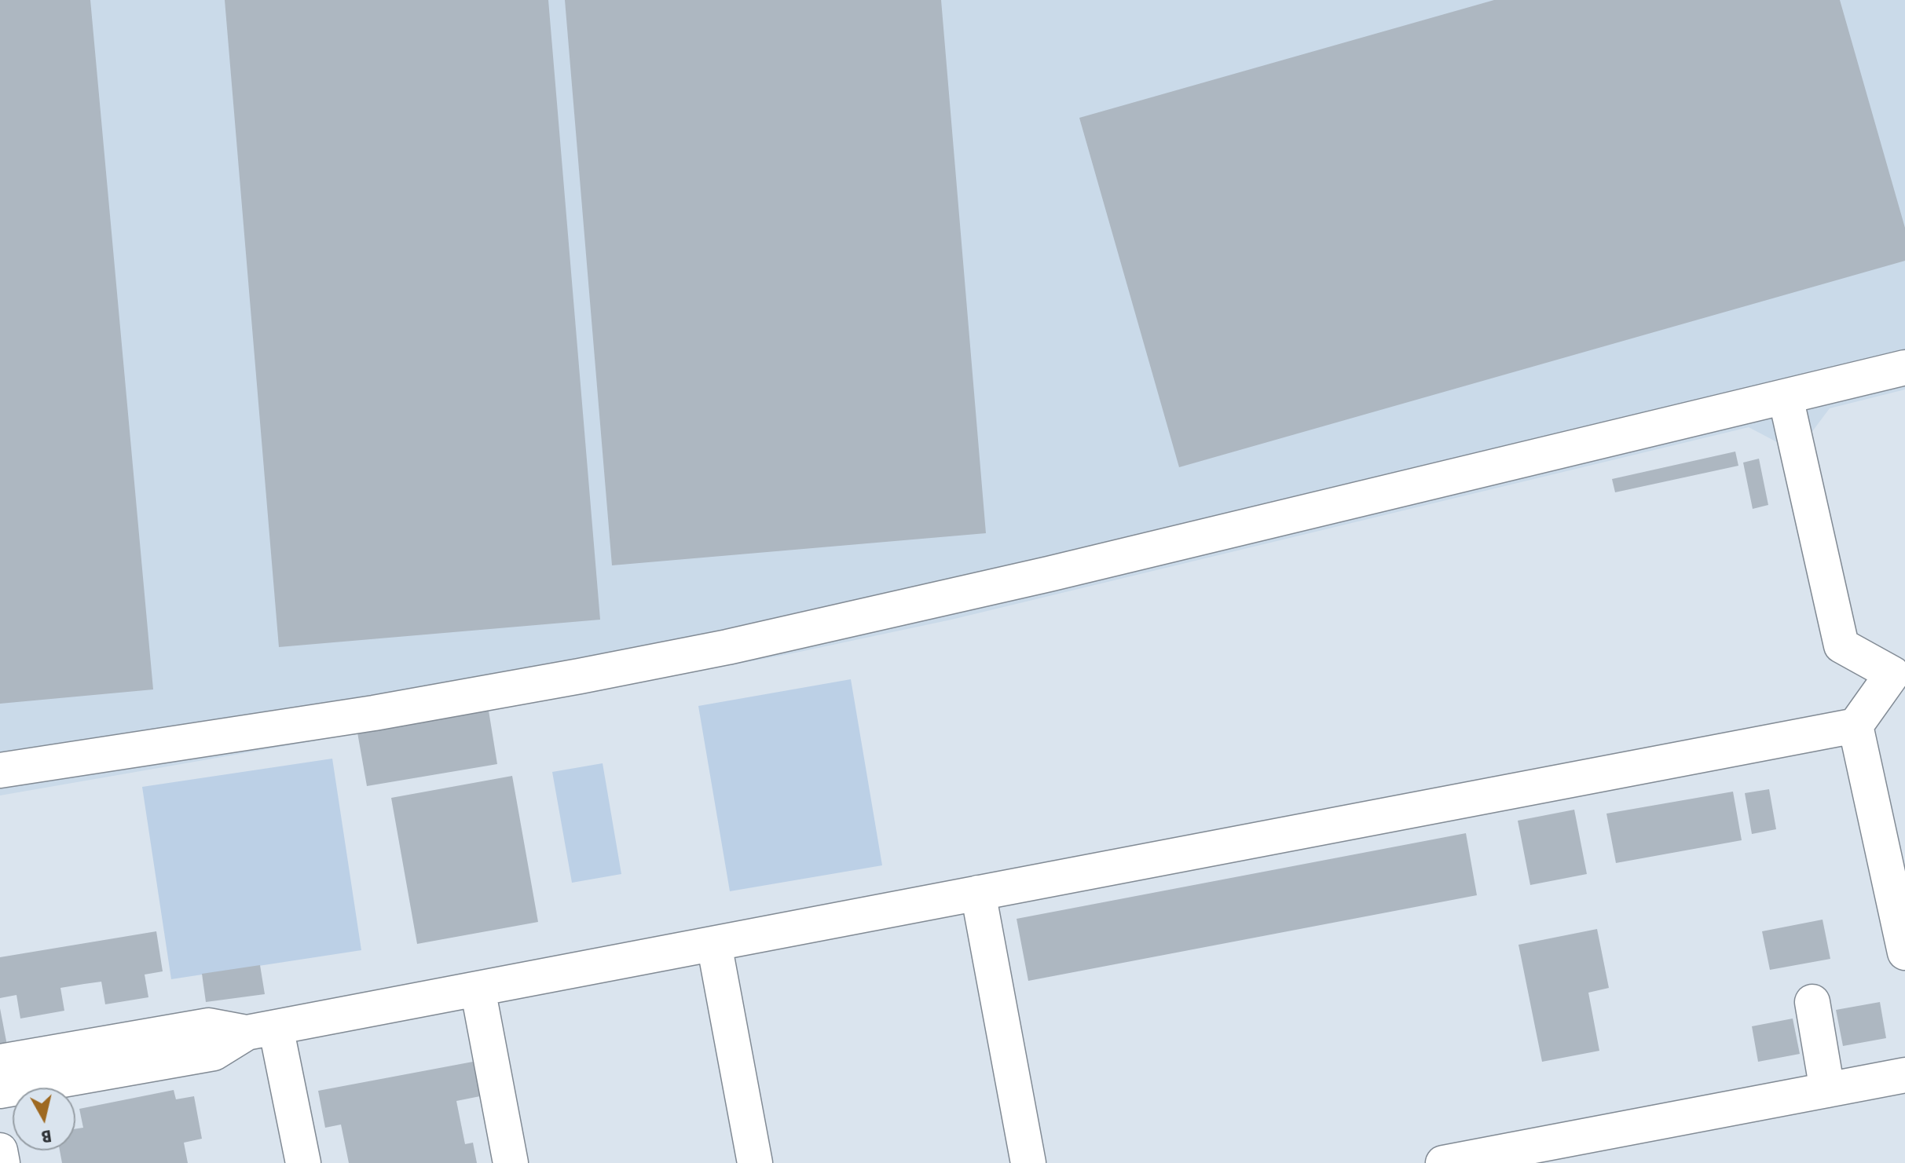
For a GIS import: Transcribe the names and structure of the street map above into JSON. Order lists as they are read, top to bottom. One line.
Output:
{"north":"bottom"}
